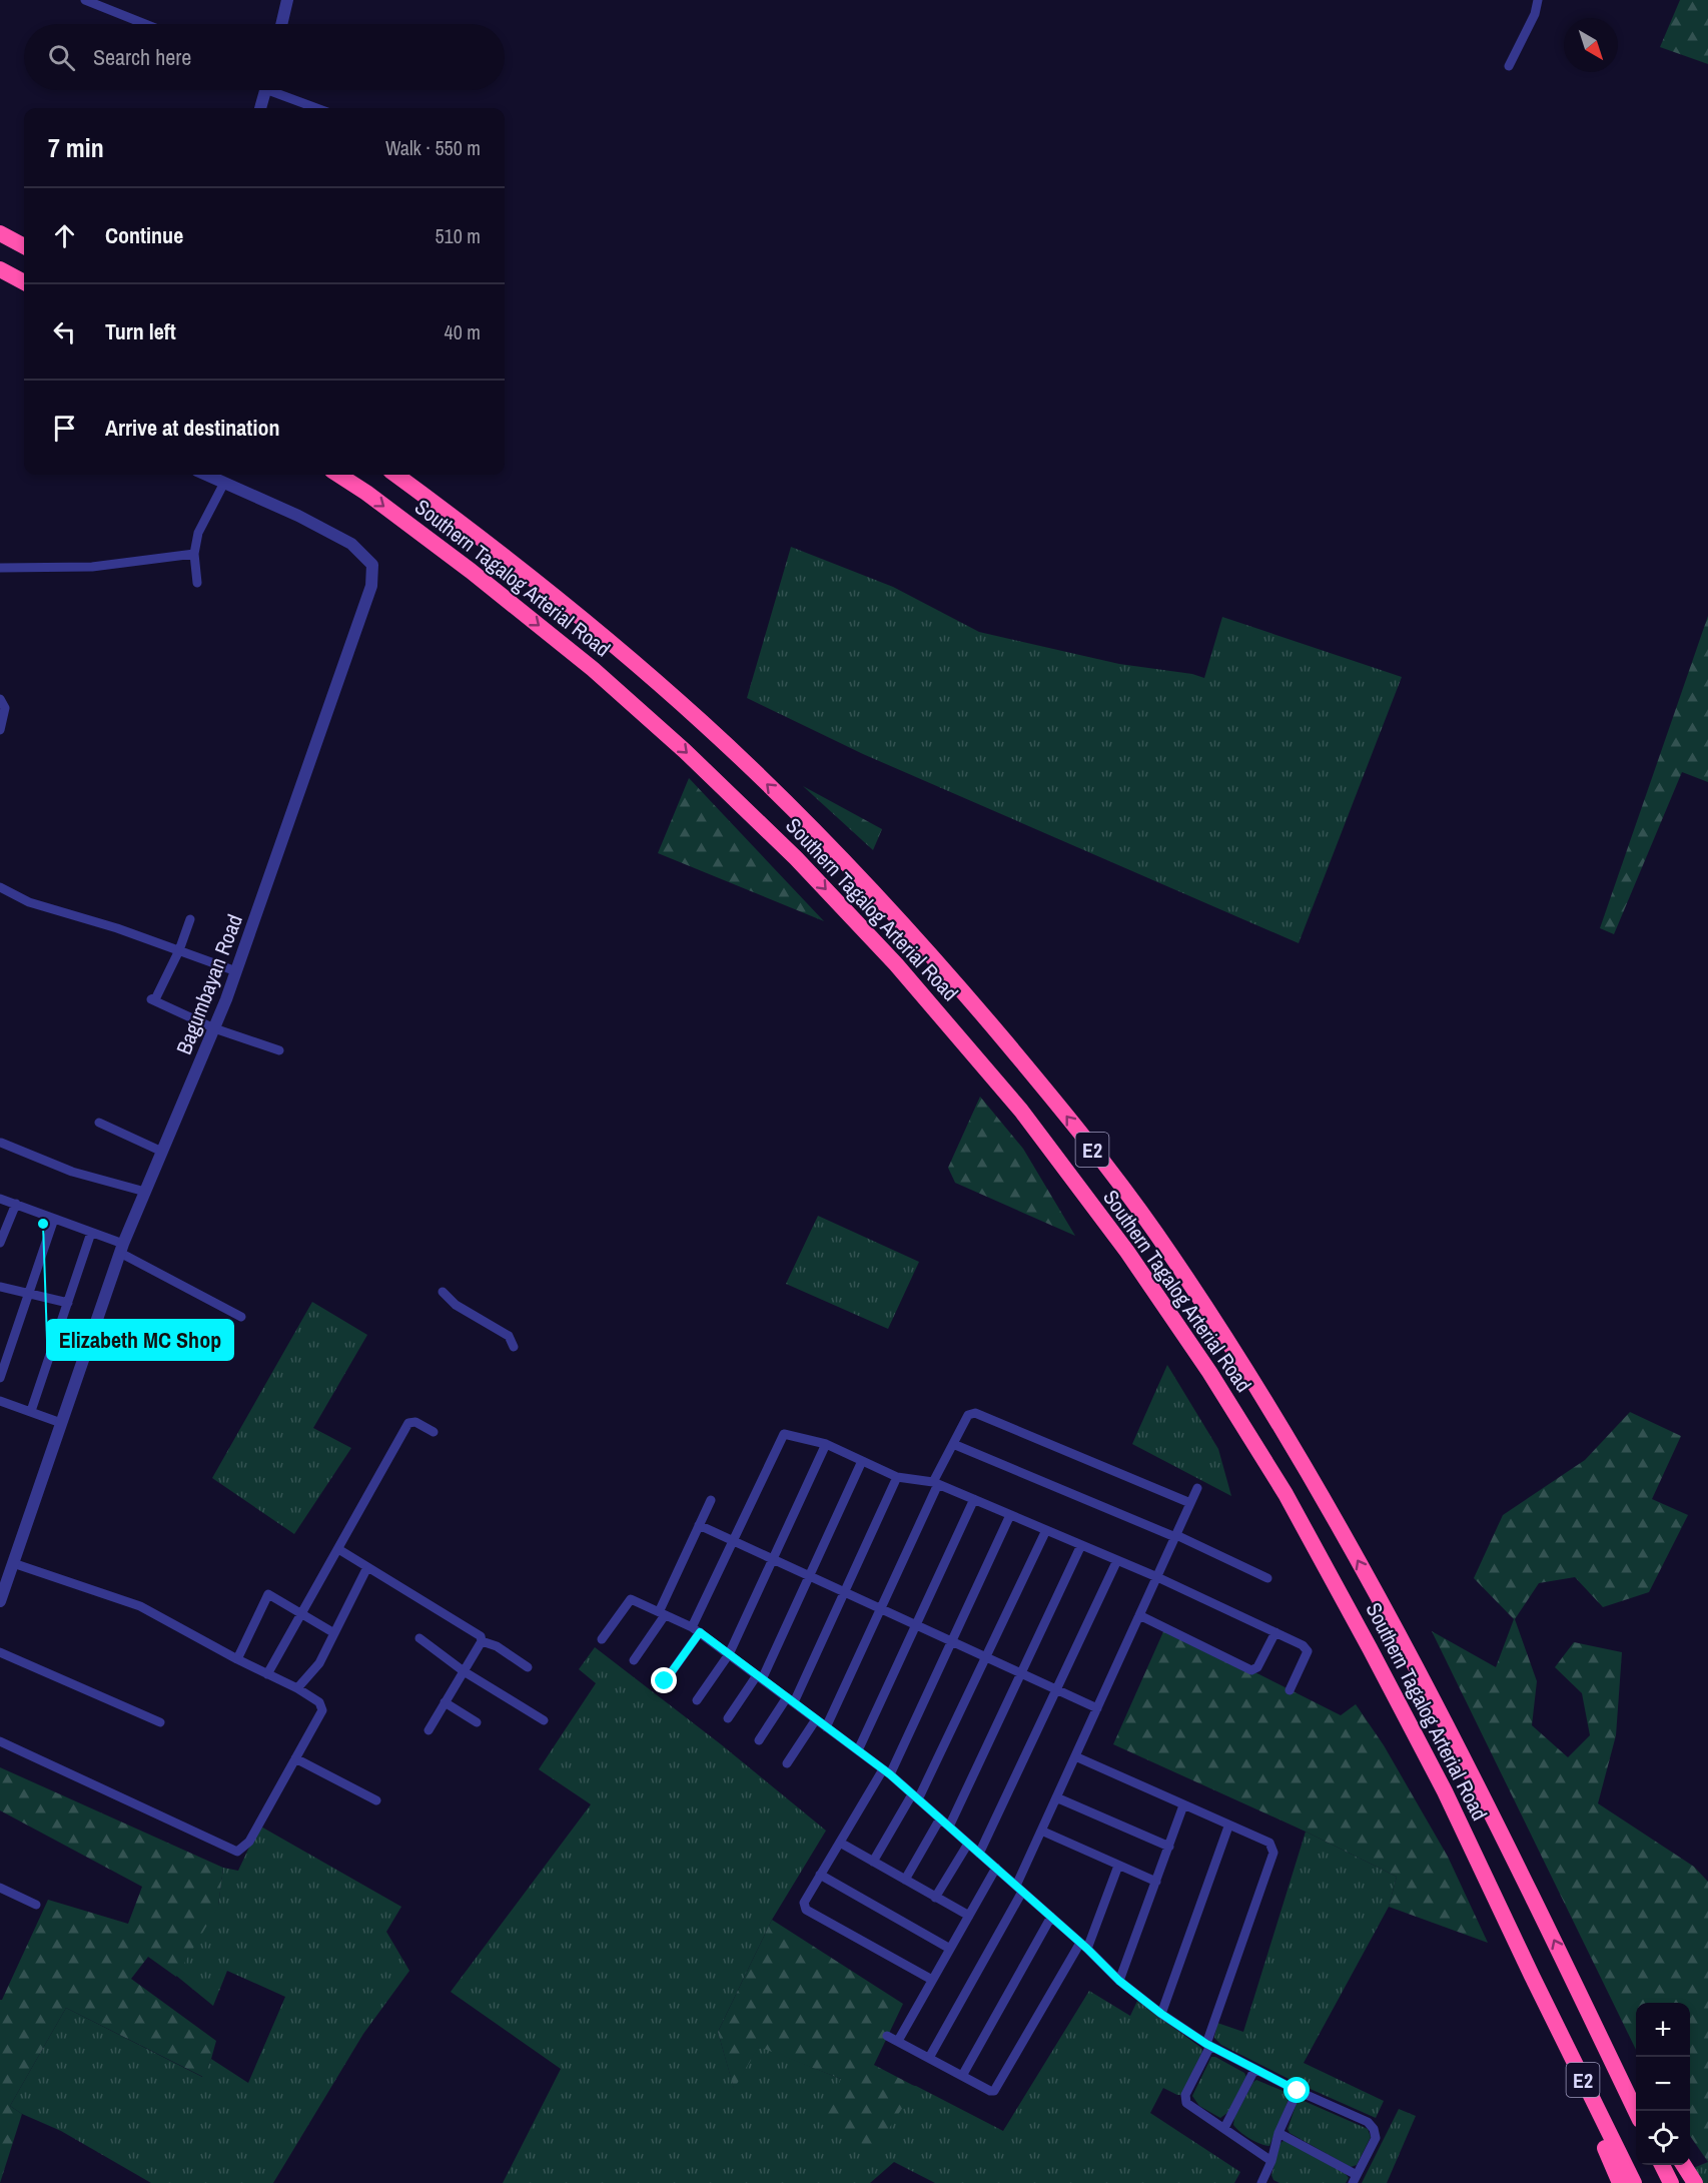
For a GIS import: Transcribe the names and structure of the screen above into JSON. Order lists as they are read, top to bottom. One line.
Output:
{"streets":{"highway":["Southern Tagalog Arterial Road","E2"],"street":["Bagumbayan Road"]},"places":["Elizabeth MC Shop"],"north":"bottom right","page":{"search":"Search here","heading":["7 min","Walk · 550 m"],"list":[["Continue","510 m"],["Turn left","40 m"],"Arrive at destination"],"map_buttons":["+","−"]}}
